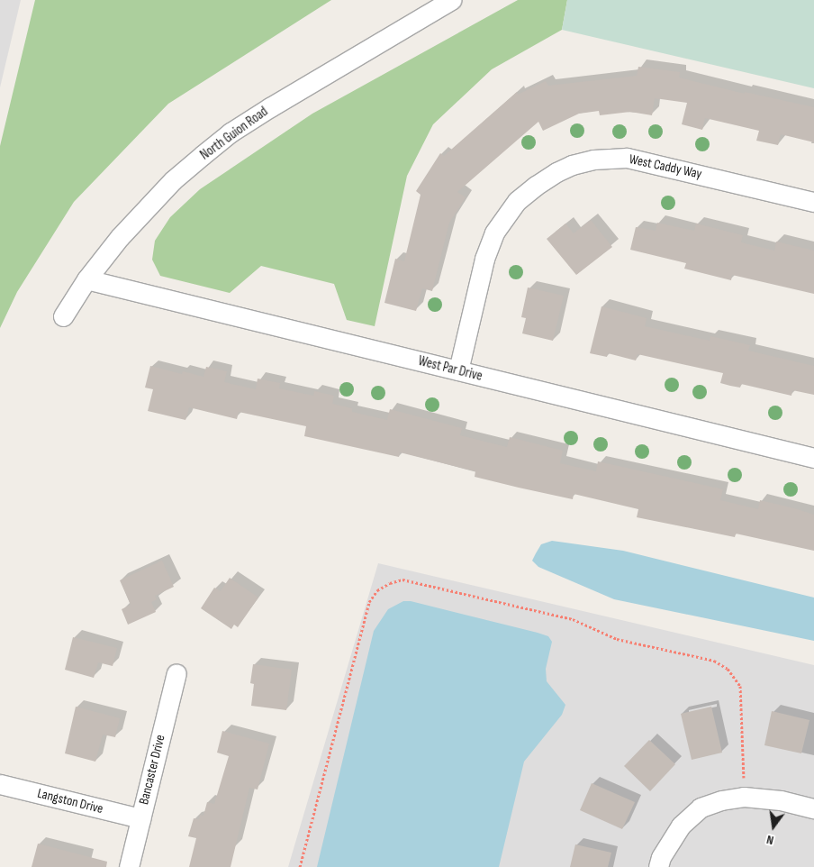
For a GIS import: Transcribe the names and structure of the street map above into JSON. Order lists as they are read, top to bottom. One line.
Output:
{"streets":{"street":["North Guion Road","West Caddy Way","West Par Drive","Bancaster Drive","Langston Drive"]},"crossings":[["North Guion Road","West Par Drive"],["West Caddy Way","West Par Drive"],["Bancaster Drive","Langston Drive"]],"north":"bottom"}
